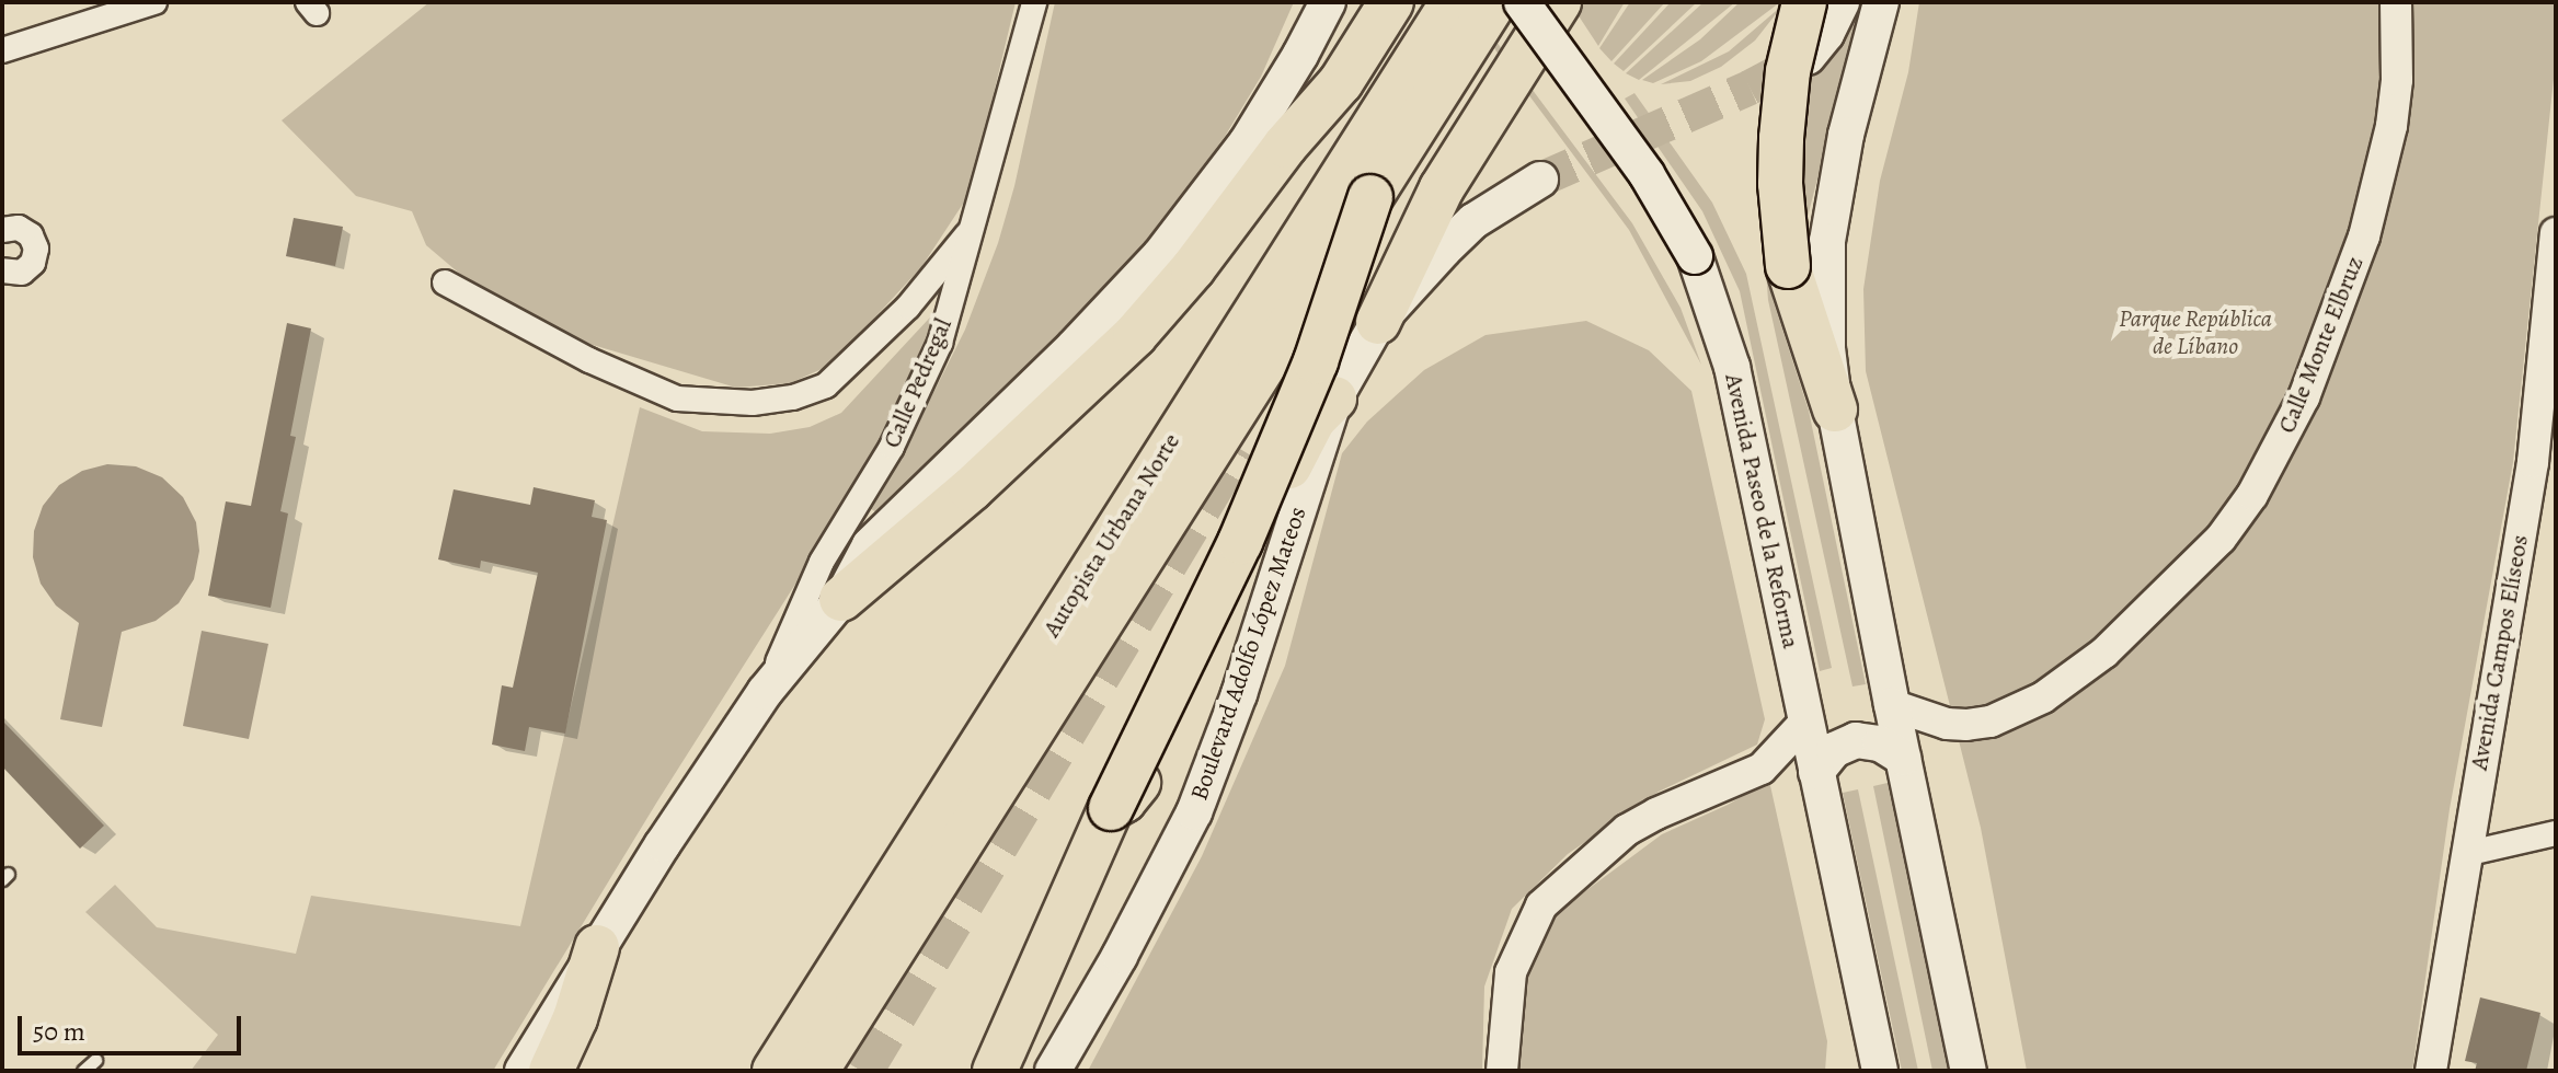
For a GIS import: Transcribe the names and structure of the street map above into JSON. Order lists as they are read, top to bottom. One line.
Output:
{"streets":{"highway":["Autopista Urbana Norte"],"main road":["Avenida Paseo de la Reforma","Boulevard Adolfo López Mateos"],"street":["Calle Monte Elbruz","Calle Pedregal","Avenida Campos Elíseos"]},"parks":["Parque República de Líbano"],"scale_bar":"50 m"}
